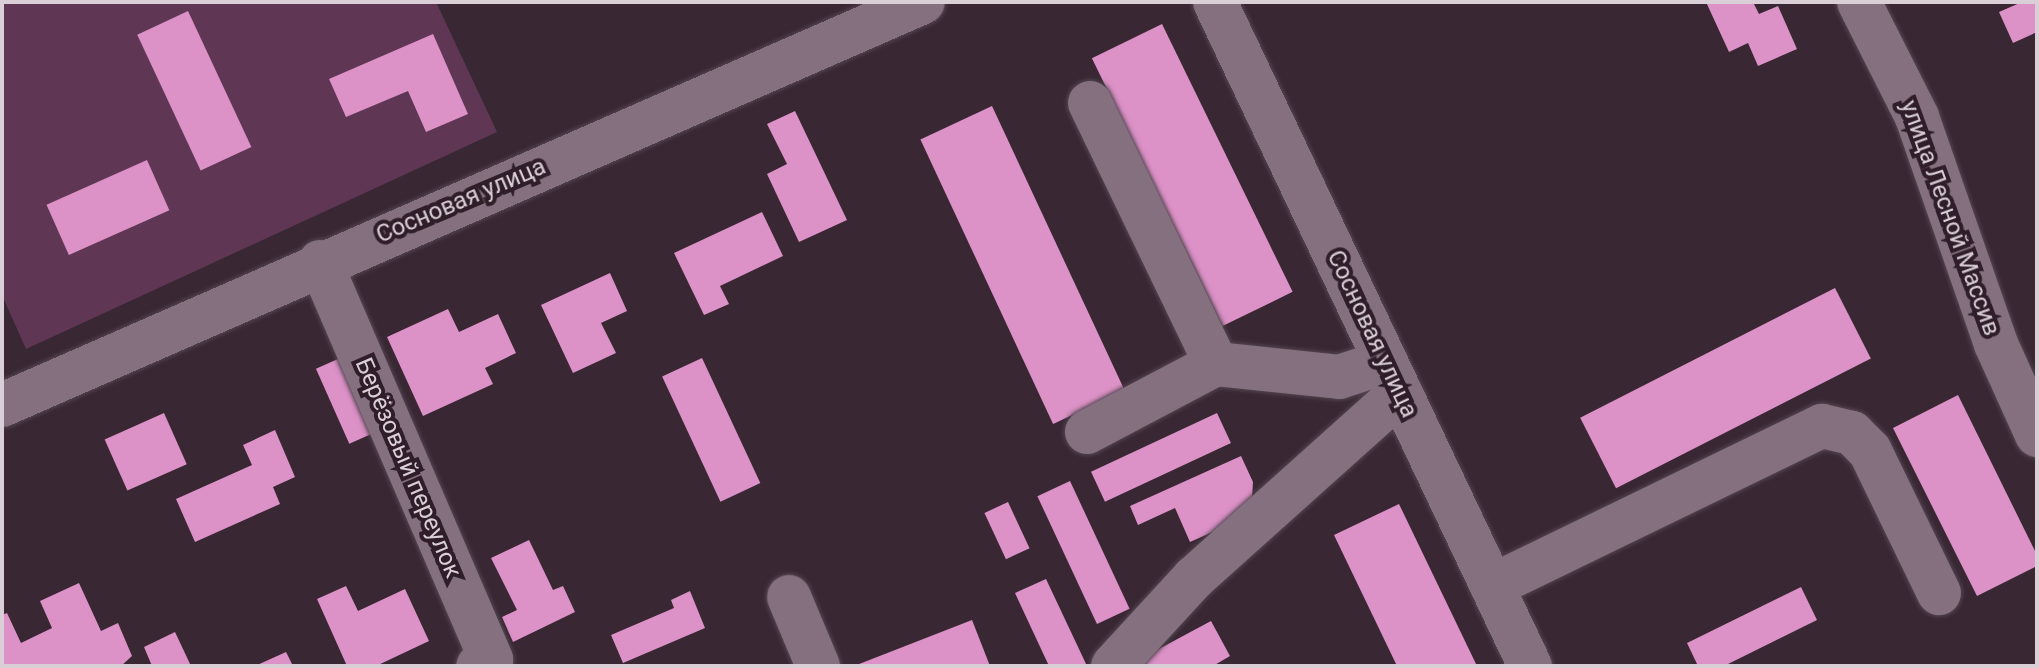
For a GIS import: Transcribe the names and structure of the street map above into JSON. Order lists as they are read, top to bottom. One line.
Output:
{"streets":{"street":["Сосновая улица","улица Лесной Массив","Берёзовый переулок"]},"crossings":[["Сосновая улица","Берёзовый переулок"]]}
